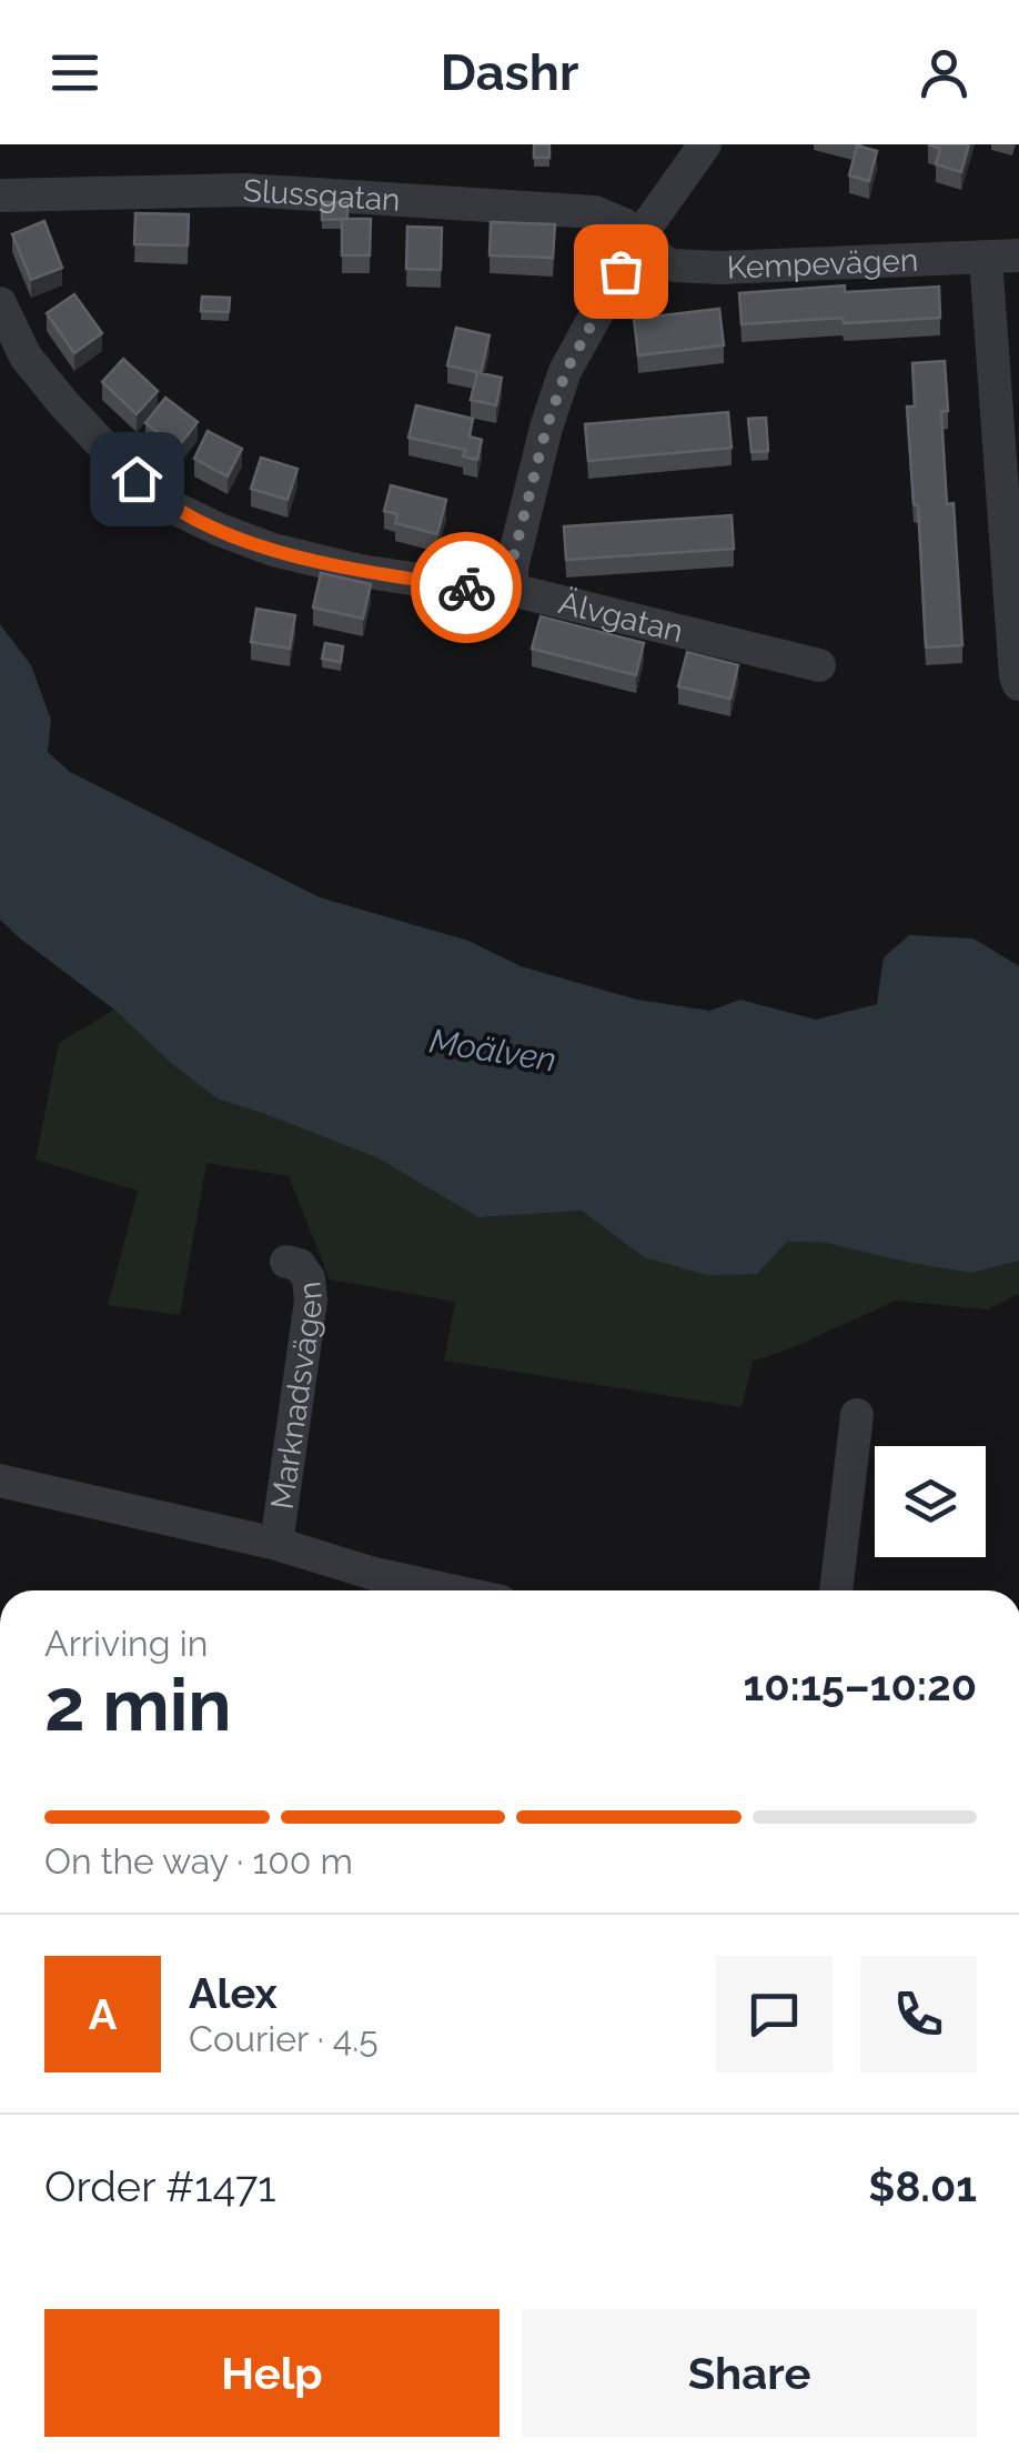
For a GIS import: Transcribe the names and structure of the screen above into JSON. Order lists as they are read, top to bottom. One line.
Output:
{"streets":{"street":["Slussgatan","Kempevägen","Älvgatan","Marknadsvägen"]},"crossings":[["Slussgatan","Kempevägen"]],"water":["Moälven"],"page":{"header":"Dashr","heading":["2 min","Arriving in","10:15–10:20"],"panel":["Alex","Courier · 4.5","Order #1471","$8.01"],"bar":"On the way · 100 m","round":"A","buttons":["Help","Share"]}}
